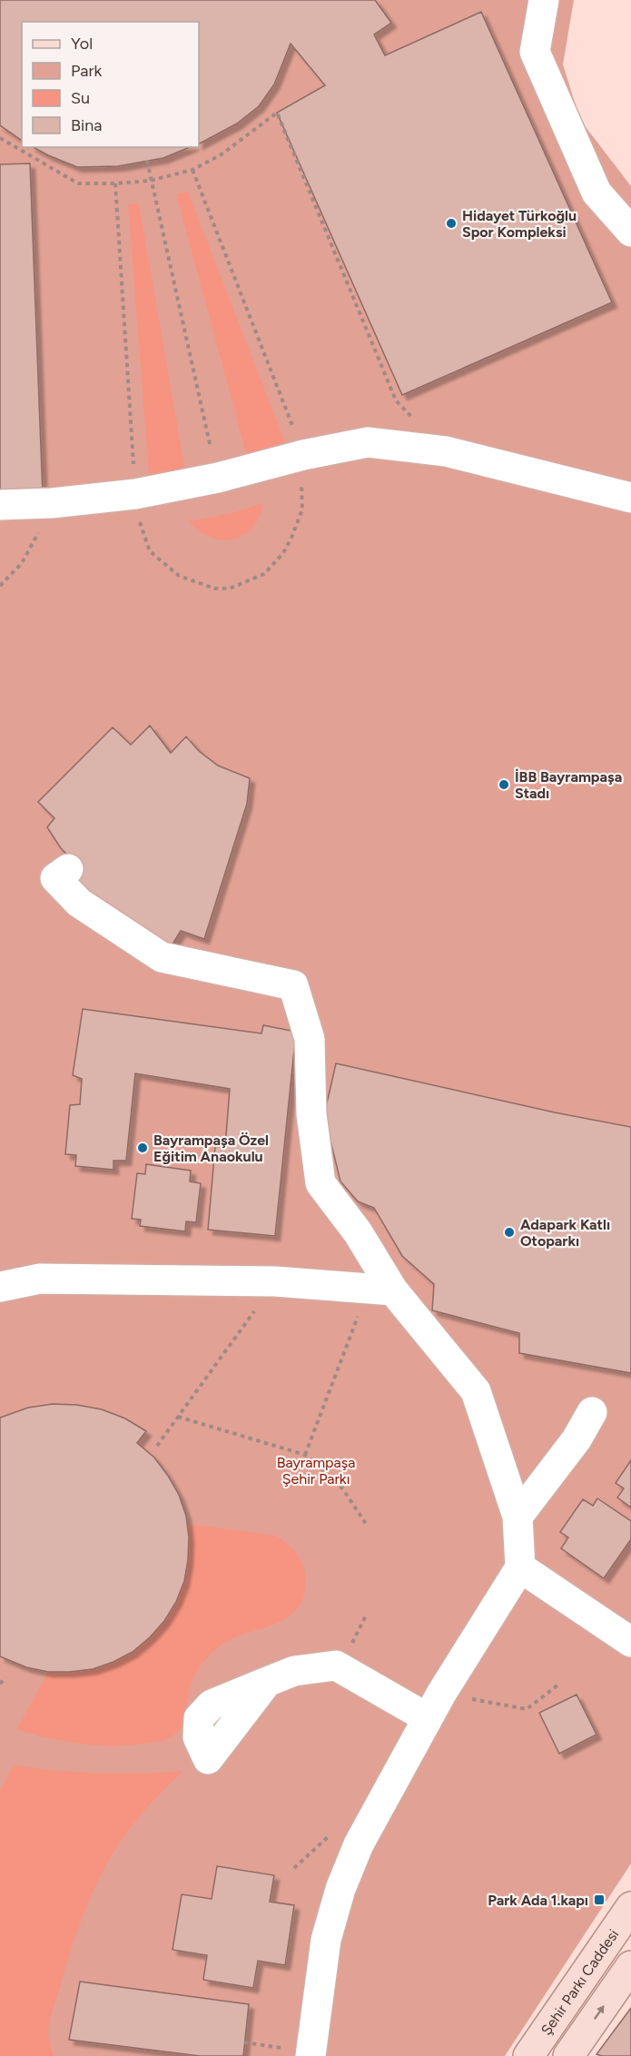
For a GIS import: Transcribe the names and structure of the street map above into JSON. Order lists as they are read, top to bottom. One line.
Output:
{"streets":{"main road":["Şehir Parkı Caddesi"]},"parks":["Bayrampaşa Şehir Parkı"],"places":{"other":["Hidayet Türkoğlu Spor Kompleksi","İBB Bayrampaşa Stadı","Bayrampaşa Özel Eğitim Anaokulu","Adapark Katlı Otoparkı"],"transit":["Park Ada 1.kapı"]},"legend":["Yol","Park","Su","Bina"]}
